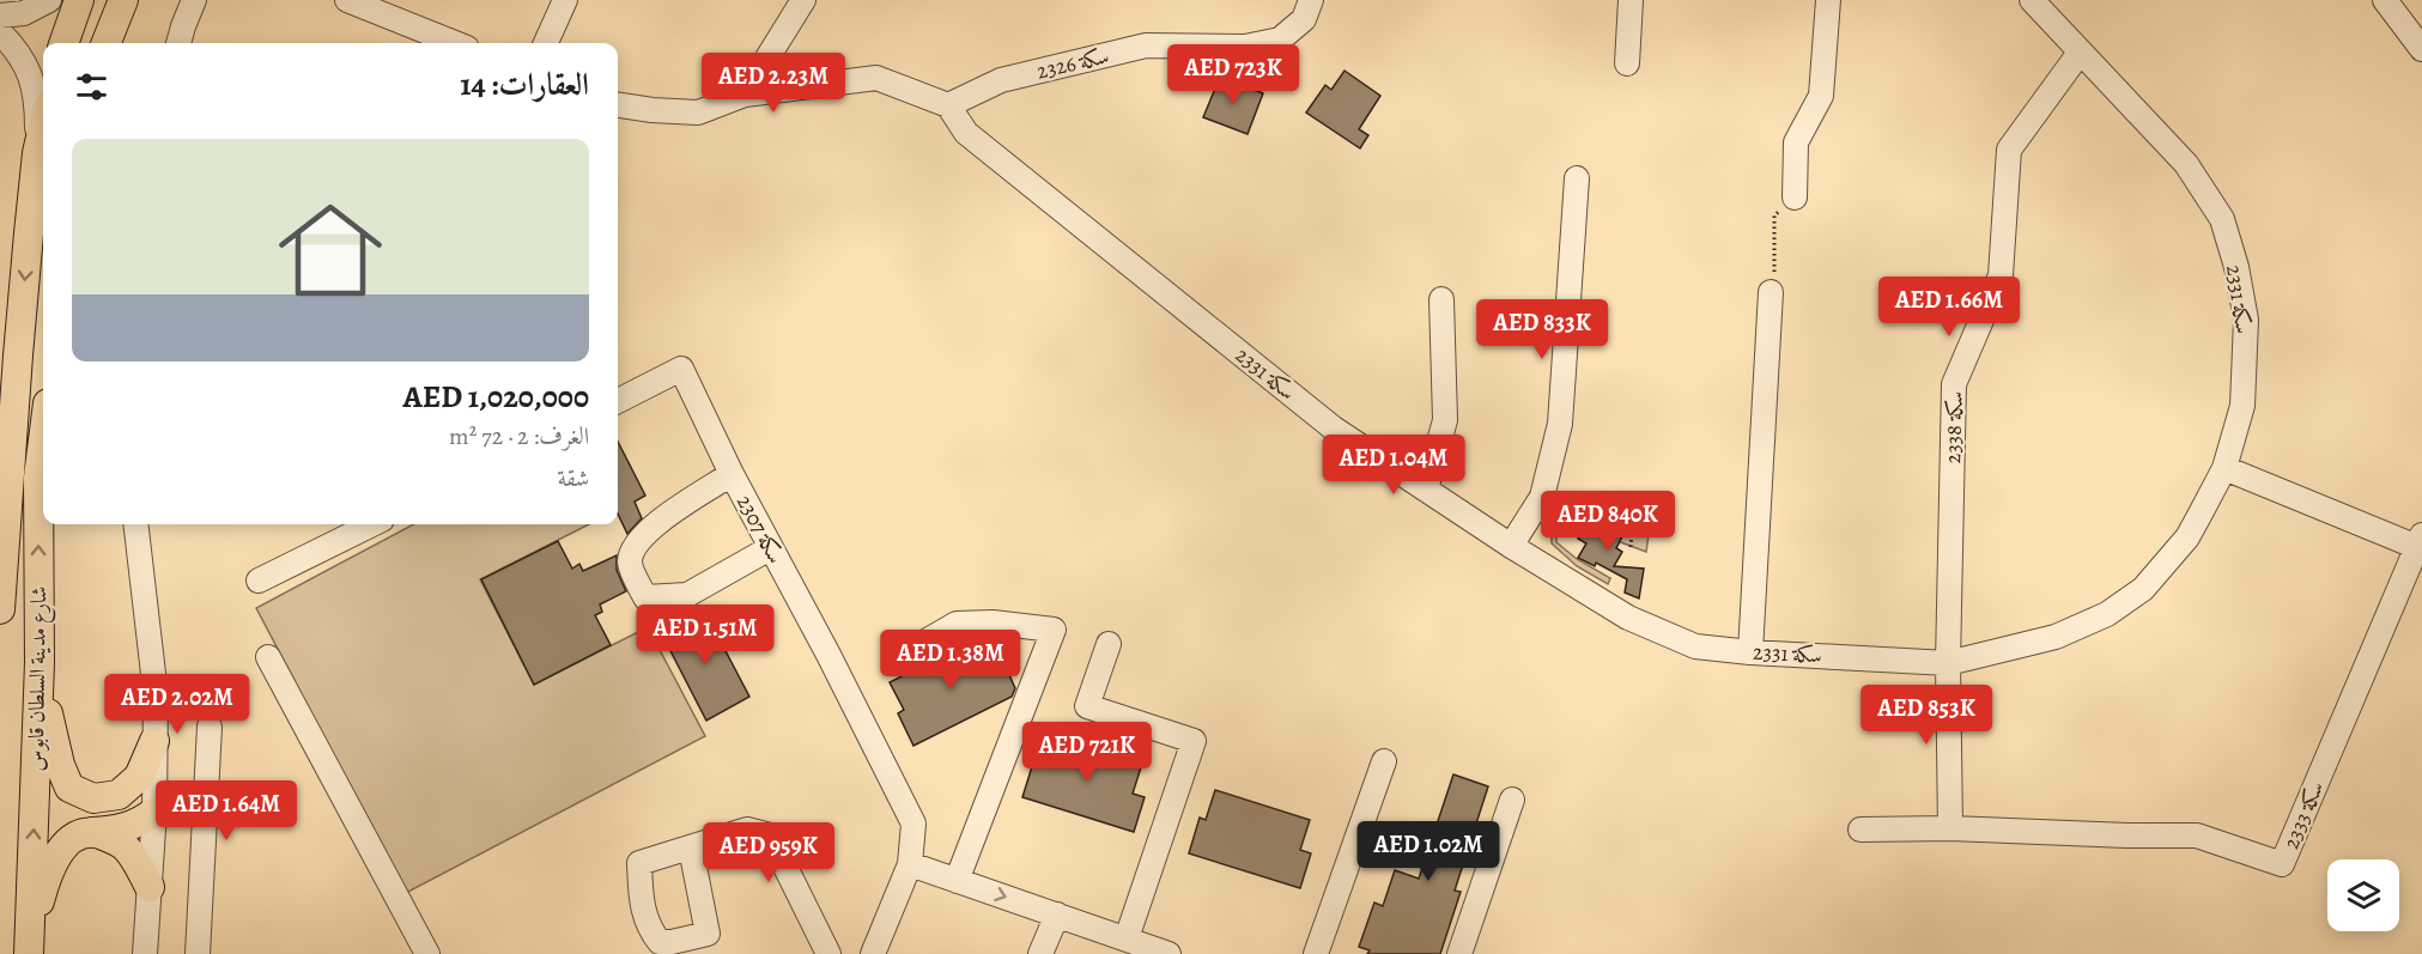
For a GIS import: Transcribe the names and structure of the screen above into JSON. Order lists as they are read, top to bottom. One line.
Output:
{"streets":{"main road":["شارع مدينة السلطان قابوس"],"street":["سكة 2326","سكة 2331","سكة 2338","سكة 2307","سكة 2333"]},"crossings":[["سكة 2326","سكة 2331"],["سكة 2331","سكة 2338"]],"page":{"heading":"العقارات: 14","price":["AED 723K","AED 2.23M","AED 1.66M","AED 833K","AED 1.04M","AED 840K","AED 1.51M","AED 1.38M","AED 2.02M","AED 853K","AED 721K","AED 1.64M","AED 1.02M","AED 959K"],"list":[{"name":"AED 1,020,000","note":"الغرف: 2 · 72 m² · شقة"}]}}
